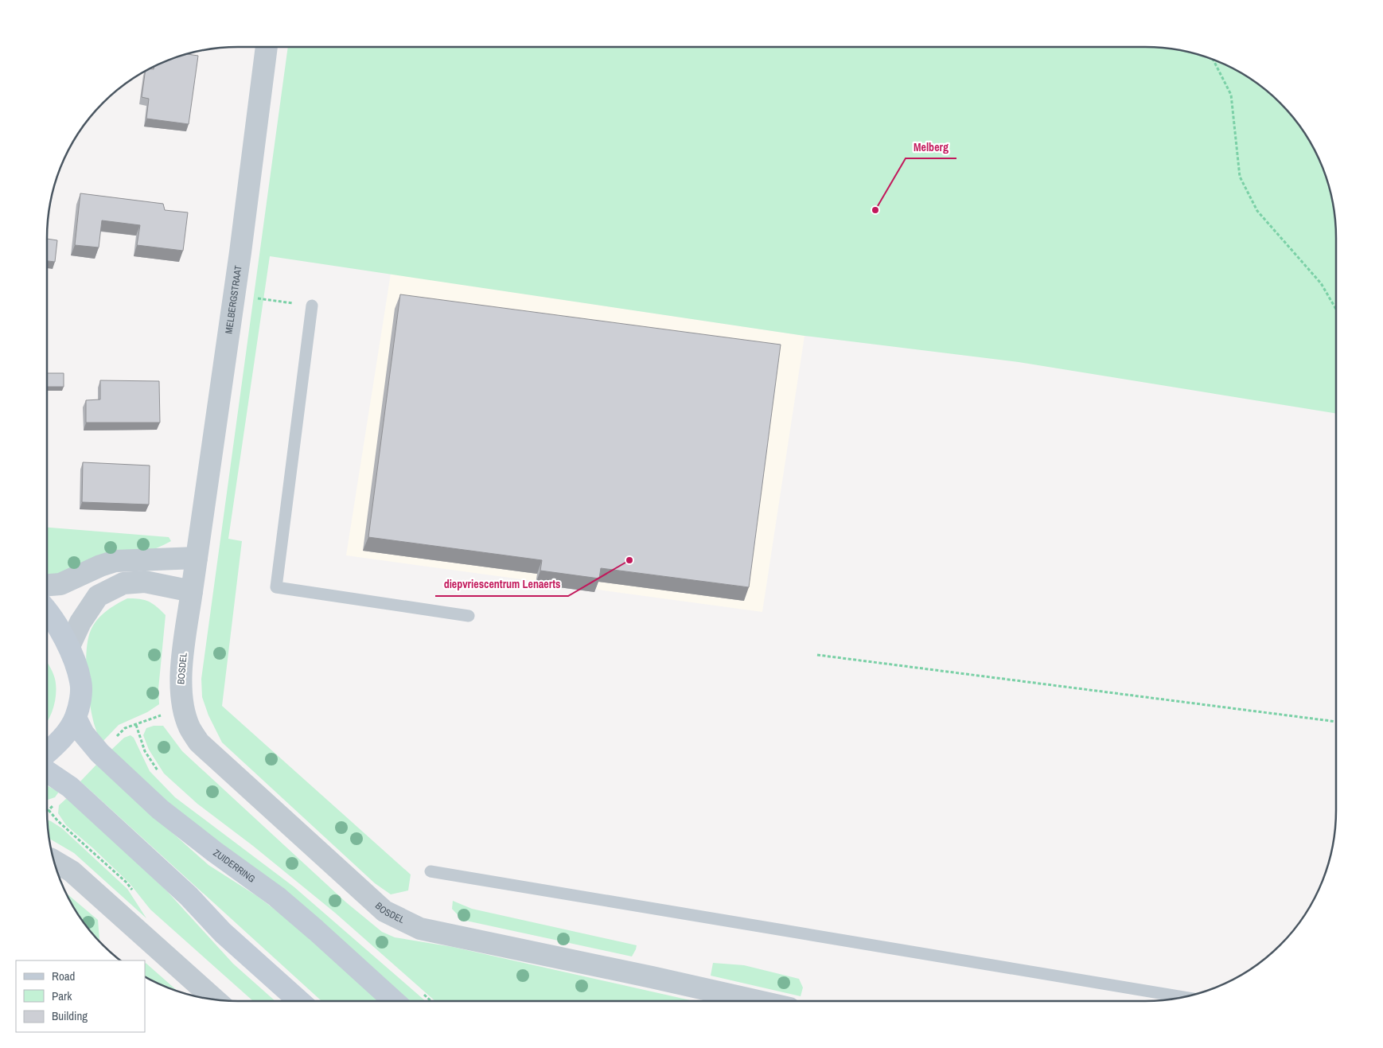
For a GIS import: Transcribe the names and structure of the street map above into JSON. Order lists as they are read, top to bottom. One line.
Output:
{"streets":{"main road":["ZUIDERRING"],"street":["MELBERGSTRAAT","BOSDEL"]},"crossings":[["MELBERGSTRAAT","BOSDEL"]],"places":["Melberg","diepvriescentrum Lenaerts"],"legend":["Road","Park","Building"]}
